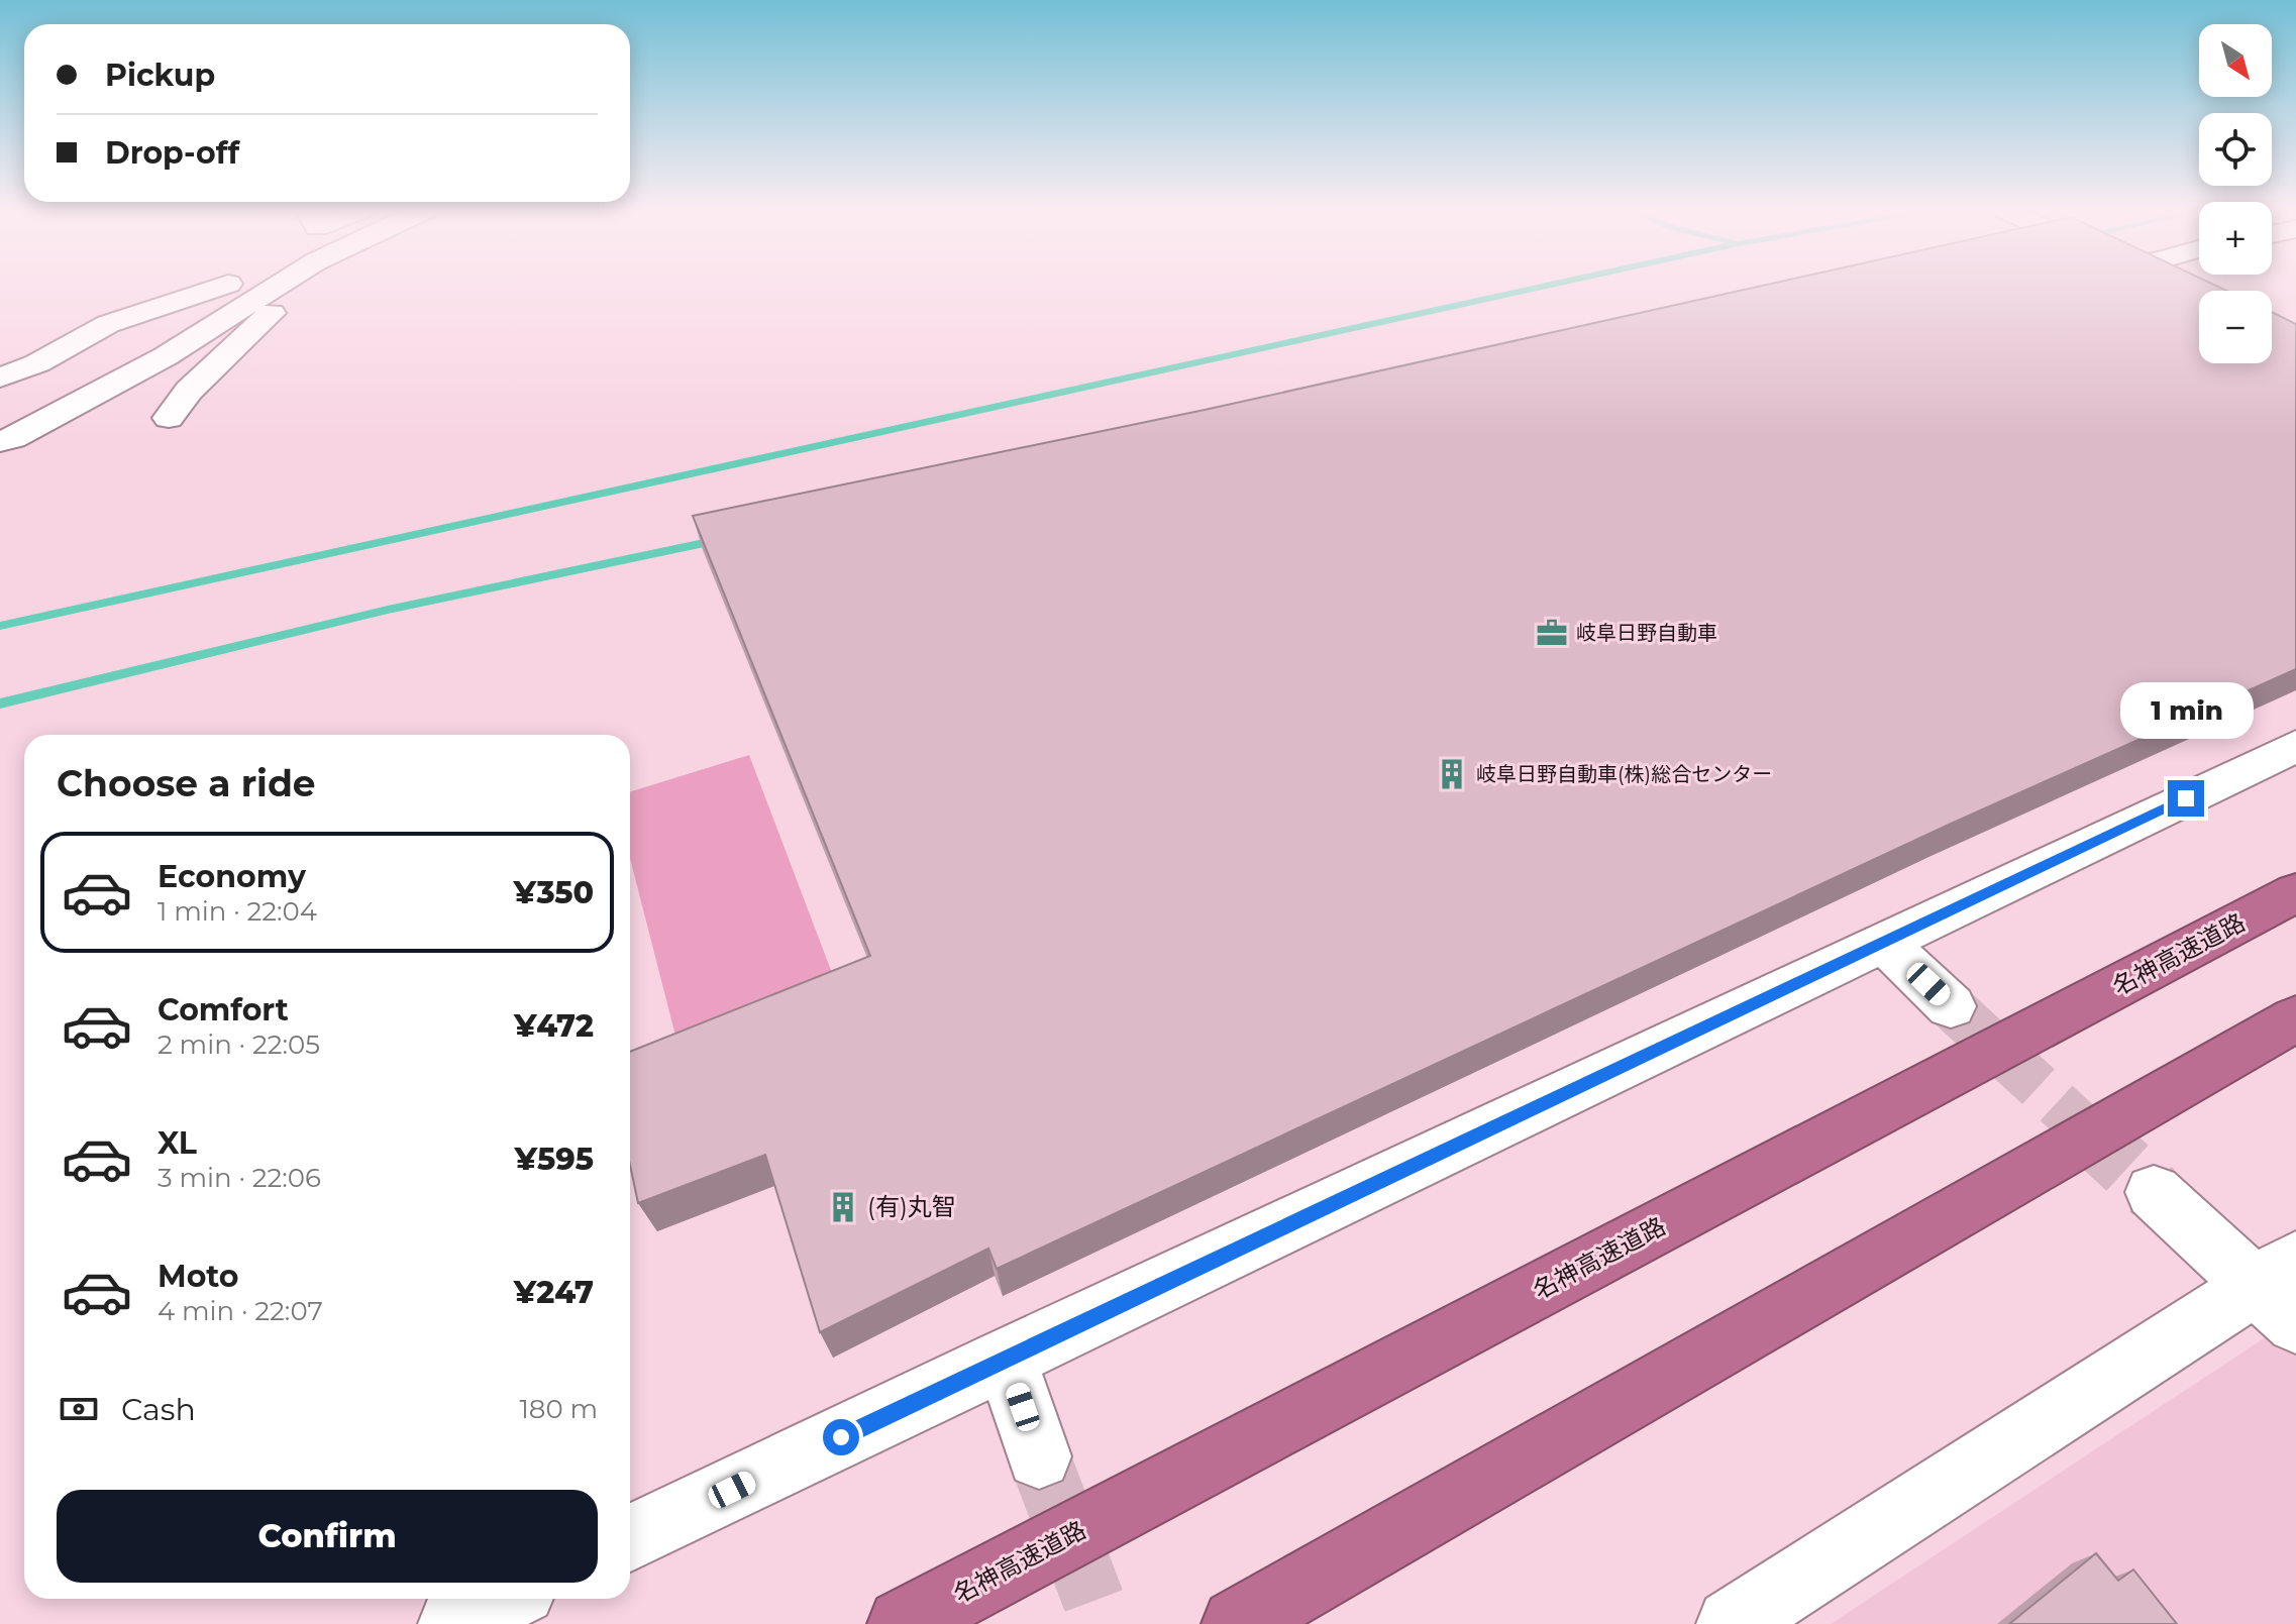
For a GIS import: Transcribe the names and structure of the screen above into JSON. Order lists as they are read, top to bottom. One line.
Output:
{"streets":{"highway":["名神高速道路"]},"places":{"office":["岐阜日野自動車"],"building":["岐阜日野自動車(株)総合センター","(有)丸智"]},"north":"bottom right","page":{"map_buttons":["+","−"],"banner":["Pickup","Drop-off"],"bubble":"1 min","heading":"Choose a ride","list":[{"name":"Economy","note":"1 min · 22:04","value":"¥350"},{"name":"Comfort","note":"2 min · 22:05","value":"¥472"},{"name":"XL","note":"3 min · 22:06","value":"¥595"},{"name":"Moto","note":"4 min · 22:07","value":"¥247"}],"pay":["Cash","180 m"],"buttons":"Confirm"}}
